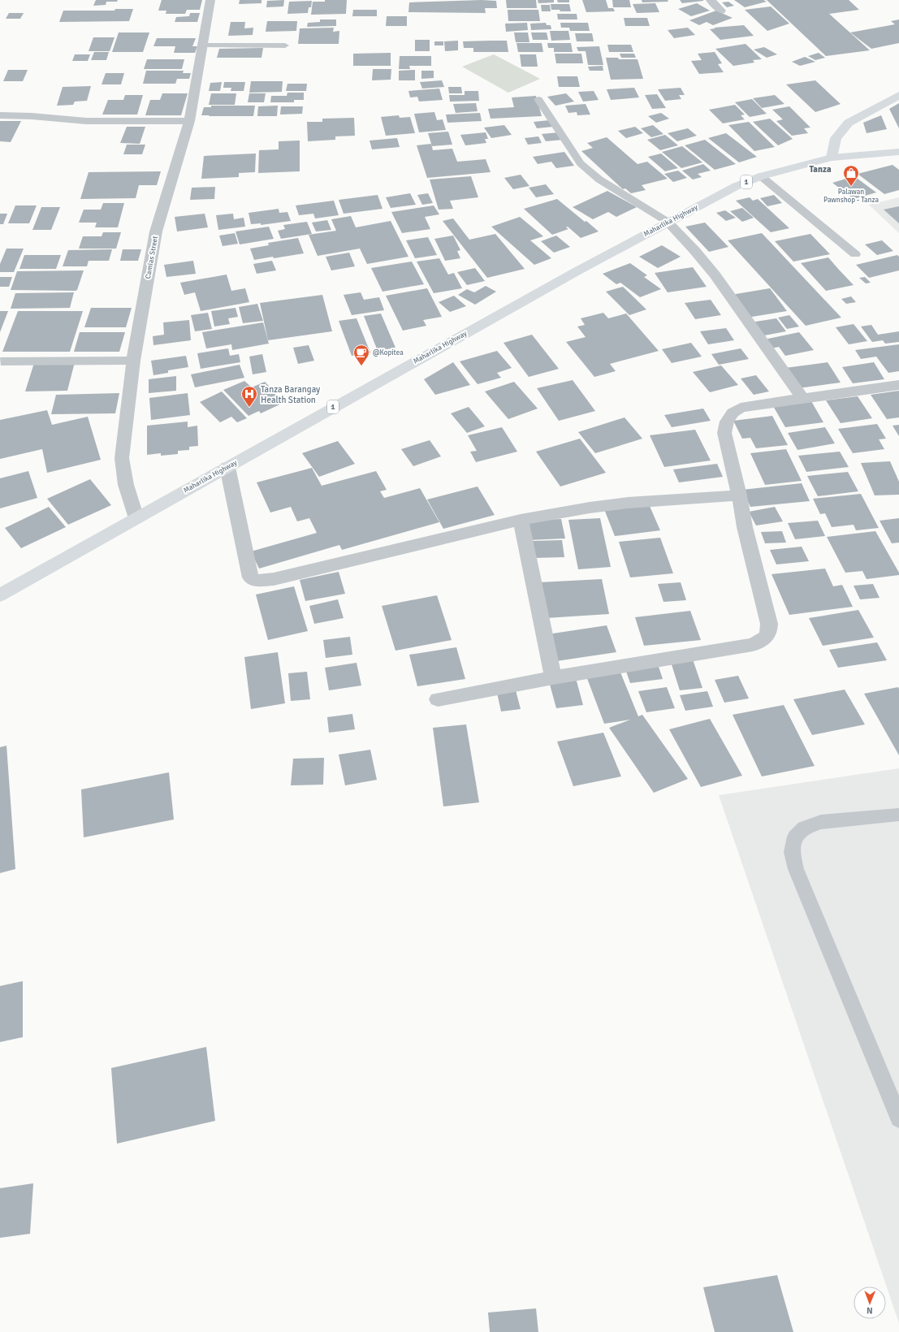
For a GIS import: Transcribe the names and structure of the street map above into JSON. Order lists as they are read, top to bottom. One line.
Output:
{"streets":{"main road":["1","Maharlika Highway"],"street":["Camias Street"]},"crossings":[["Maharlika Highway","Camias Street"]],"districts":["Tanza"],"places":{"shop":["Palawan Pawnshop - Tanza"],"cafe":["@Kopitea"],"hospital":["Tanza Barangay Health Station"]},"north":"bottom"}
